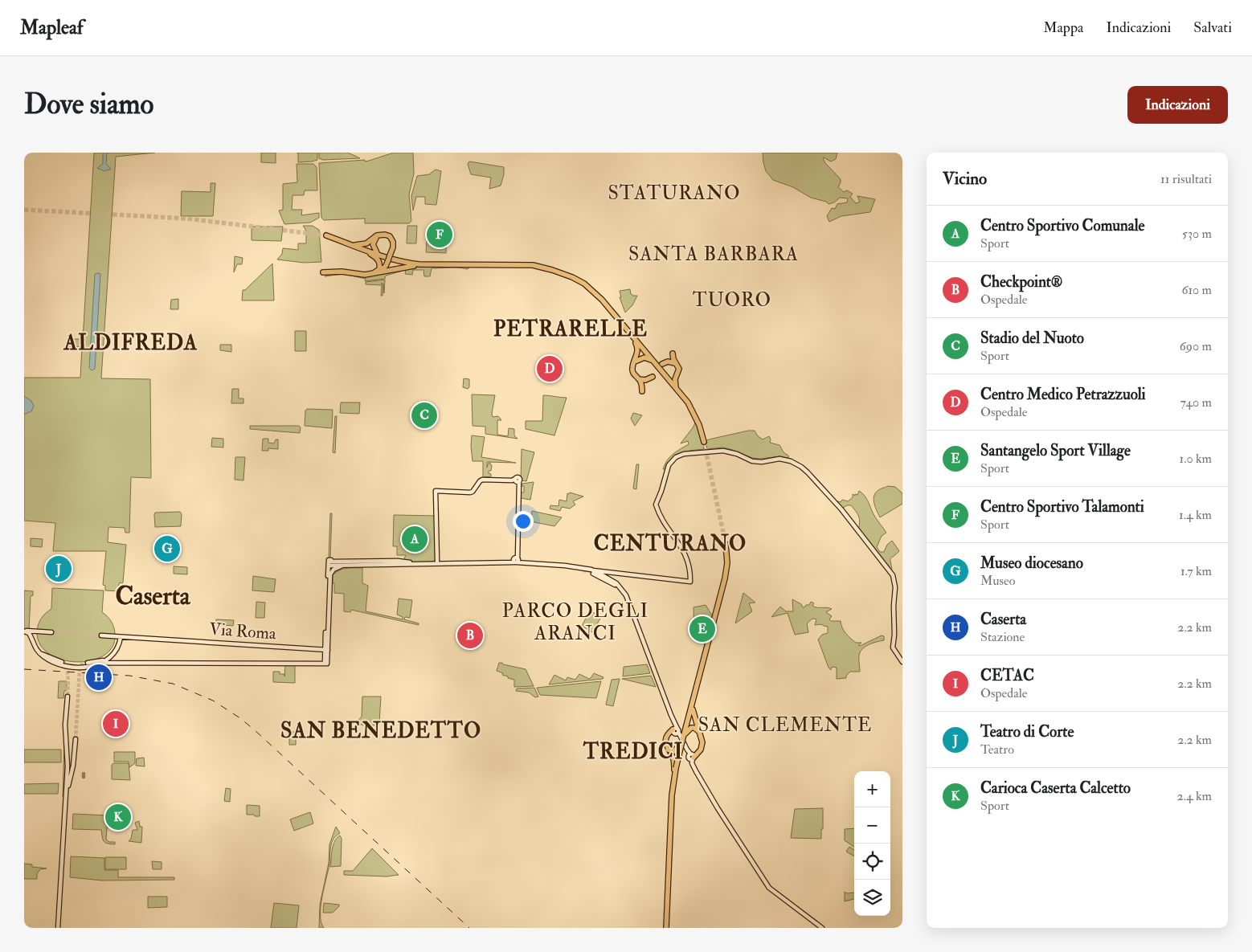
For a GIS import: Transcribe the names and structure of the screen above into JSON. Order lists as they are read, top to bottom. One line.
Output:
{"streets":{"main road":["Via Roma"]},"districts":["STATURANO","SANTA BARBARA","TUORO","PETRARELLE","ALDIFREDA","CENTURANO","Caserta","PARCO DEGLI ARANCI","SAN CLEMENTE","SAN BENEDETTO","TREDICI"],"page":{"header":"Mapleaf","nav":["Mappa","Indicazioni","Salvati"],"buttons":"Indicazioni","title":"Dove siamo","heading":["Vicino","11 risultati"],"list":[{"mark":"A","name":"Centro Sportivo Comunale","note":"Sport","value":"530 m"},{"mark":"B","name":"Checkpoint®","note":"Ospedale","value":"610 m"},{"mark":"C","name":"Stadio del Nuoto","note":"Sport","value":"690 m"},{"mark":"D","name":"Centro Medico Petrazzuoli","note":"Ospedale","value":"740 m"},{"mark":"E","name":"Santangelo Sport Village","note":"Sport","value":"1.0 km"},{"mark":"F","name":"Centro Sportivo Talamonti","note":"Sport","value":"1.4 km"},{"mark":"G","name":"Museo diocesano","note":"Museo","value":"1.7 km"},{"mark":"H","name":"Caserta","note":"Stazione","value":"2.2 km"},{"mark":"I","name":"CETAC","note":"Ospedale","value":"2.2 km"},{"mark":"J","name":"Teatro di Corte","note":"Teatro","value":"2.2 km"},{"mark":"K","name":"Carioca Caserta Calcetto","note":"Sport","value":"2.4 km"}],"pins":["F","D","C","A","G","J","E","B","H","I","K"],"map_buttons":["+","−"]}}
